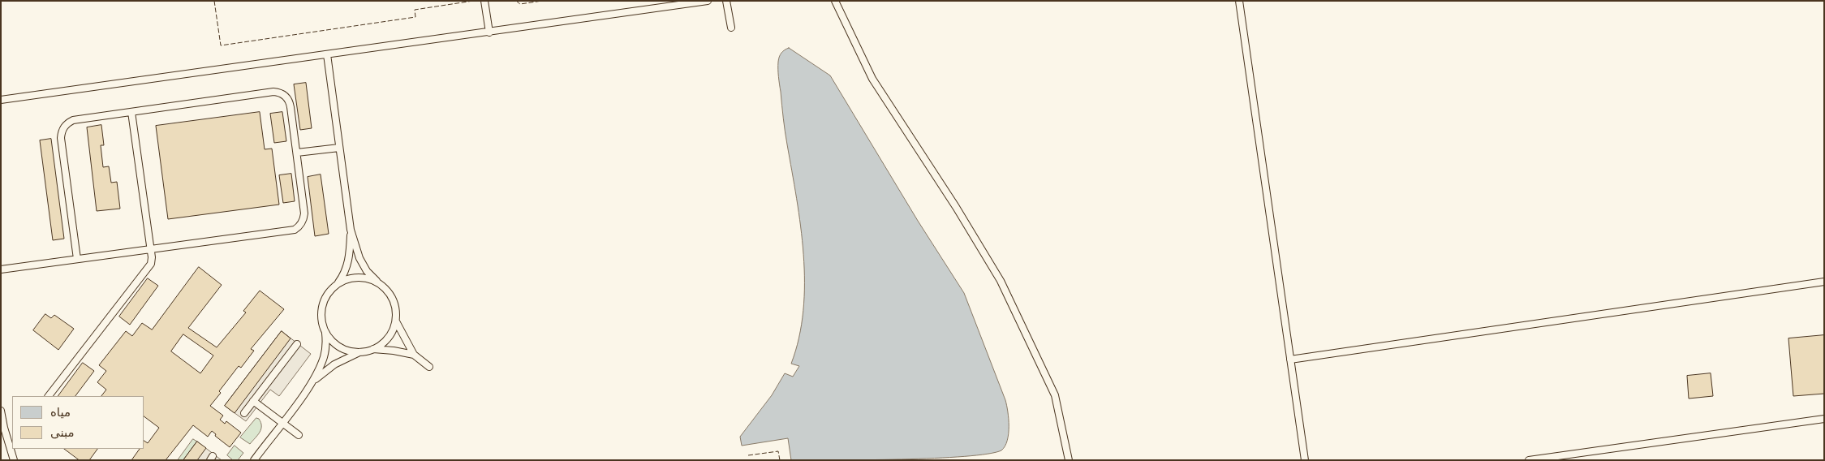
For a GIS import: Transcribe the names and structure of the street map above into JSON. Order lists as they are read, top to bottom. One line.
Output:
{"legend":["مياه","مبنى"]}
